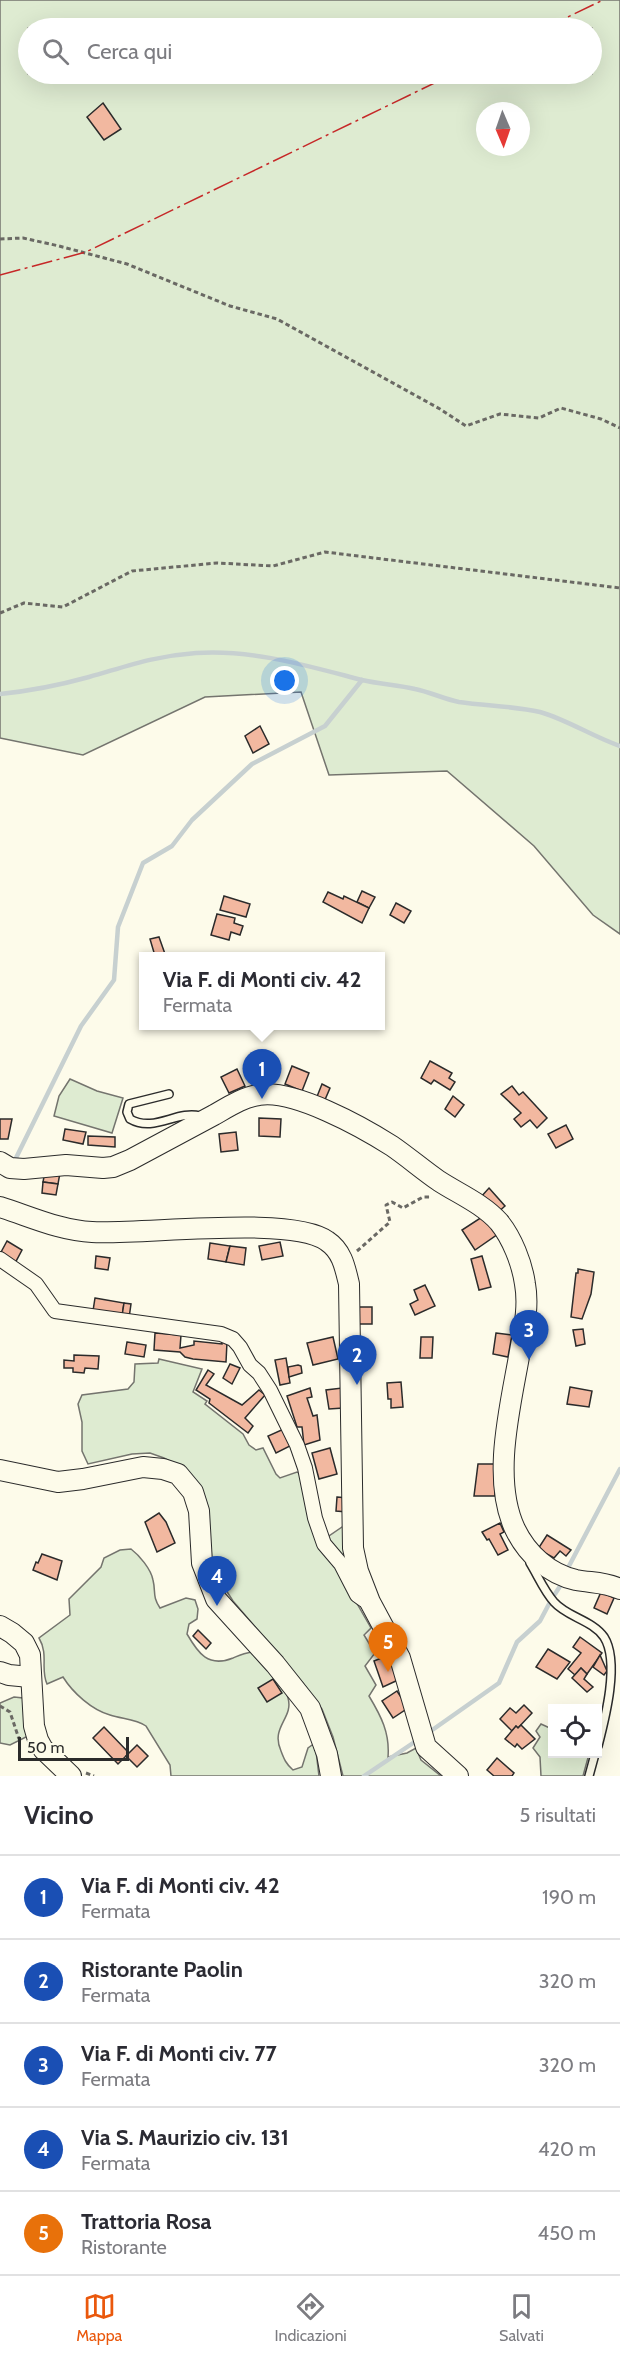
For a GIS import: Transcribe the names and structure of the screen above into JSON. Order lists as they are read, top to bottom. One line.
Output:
{"scale_bar":"50 m","north":"bottom","page":{"search":"Cerca qui","popup":["Via F. di Monti civ. 42","Fermata"],"pins":["1","3","2","4","5"],"scale":"50 m","heading":["Vicino","5 risultati"],"list":[{"mark":"1","name":"Via F. di Monti civ. 42","note":"Fermata","value":"190 m"},{"mark":"2","name":"Ristorante Paolin","note":"Fermata","value":"320 m"},{"mark":"3","name":"Via F. di Monti civ. 77","note":"Fermata","value":"320 m"},{"mark":"4","name":"Via S. Maurizio civ. 131","note":"Fermata","value":"420 m"},{"mark":"5","name":"Trattoria Rosa","note":"Ristorante","value":"450 m"}],"nav":["Mappa","Indicazioni","Salvati"]}}
